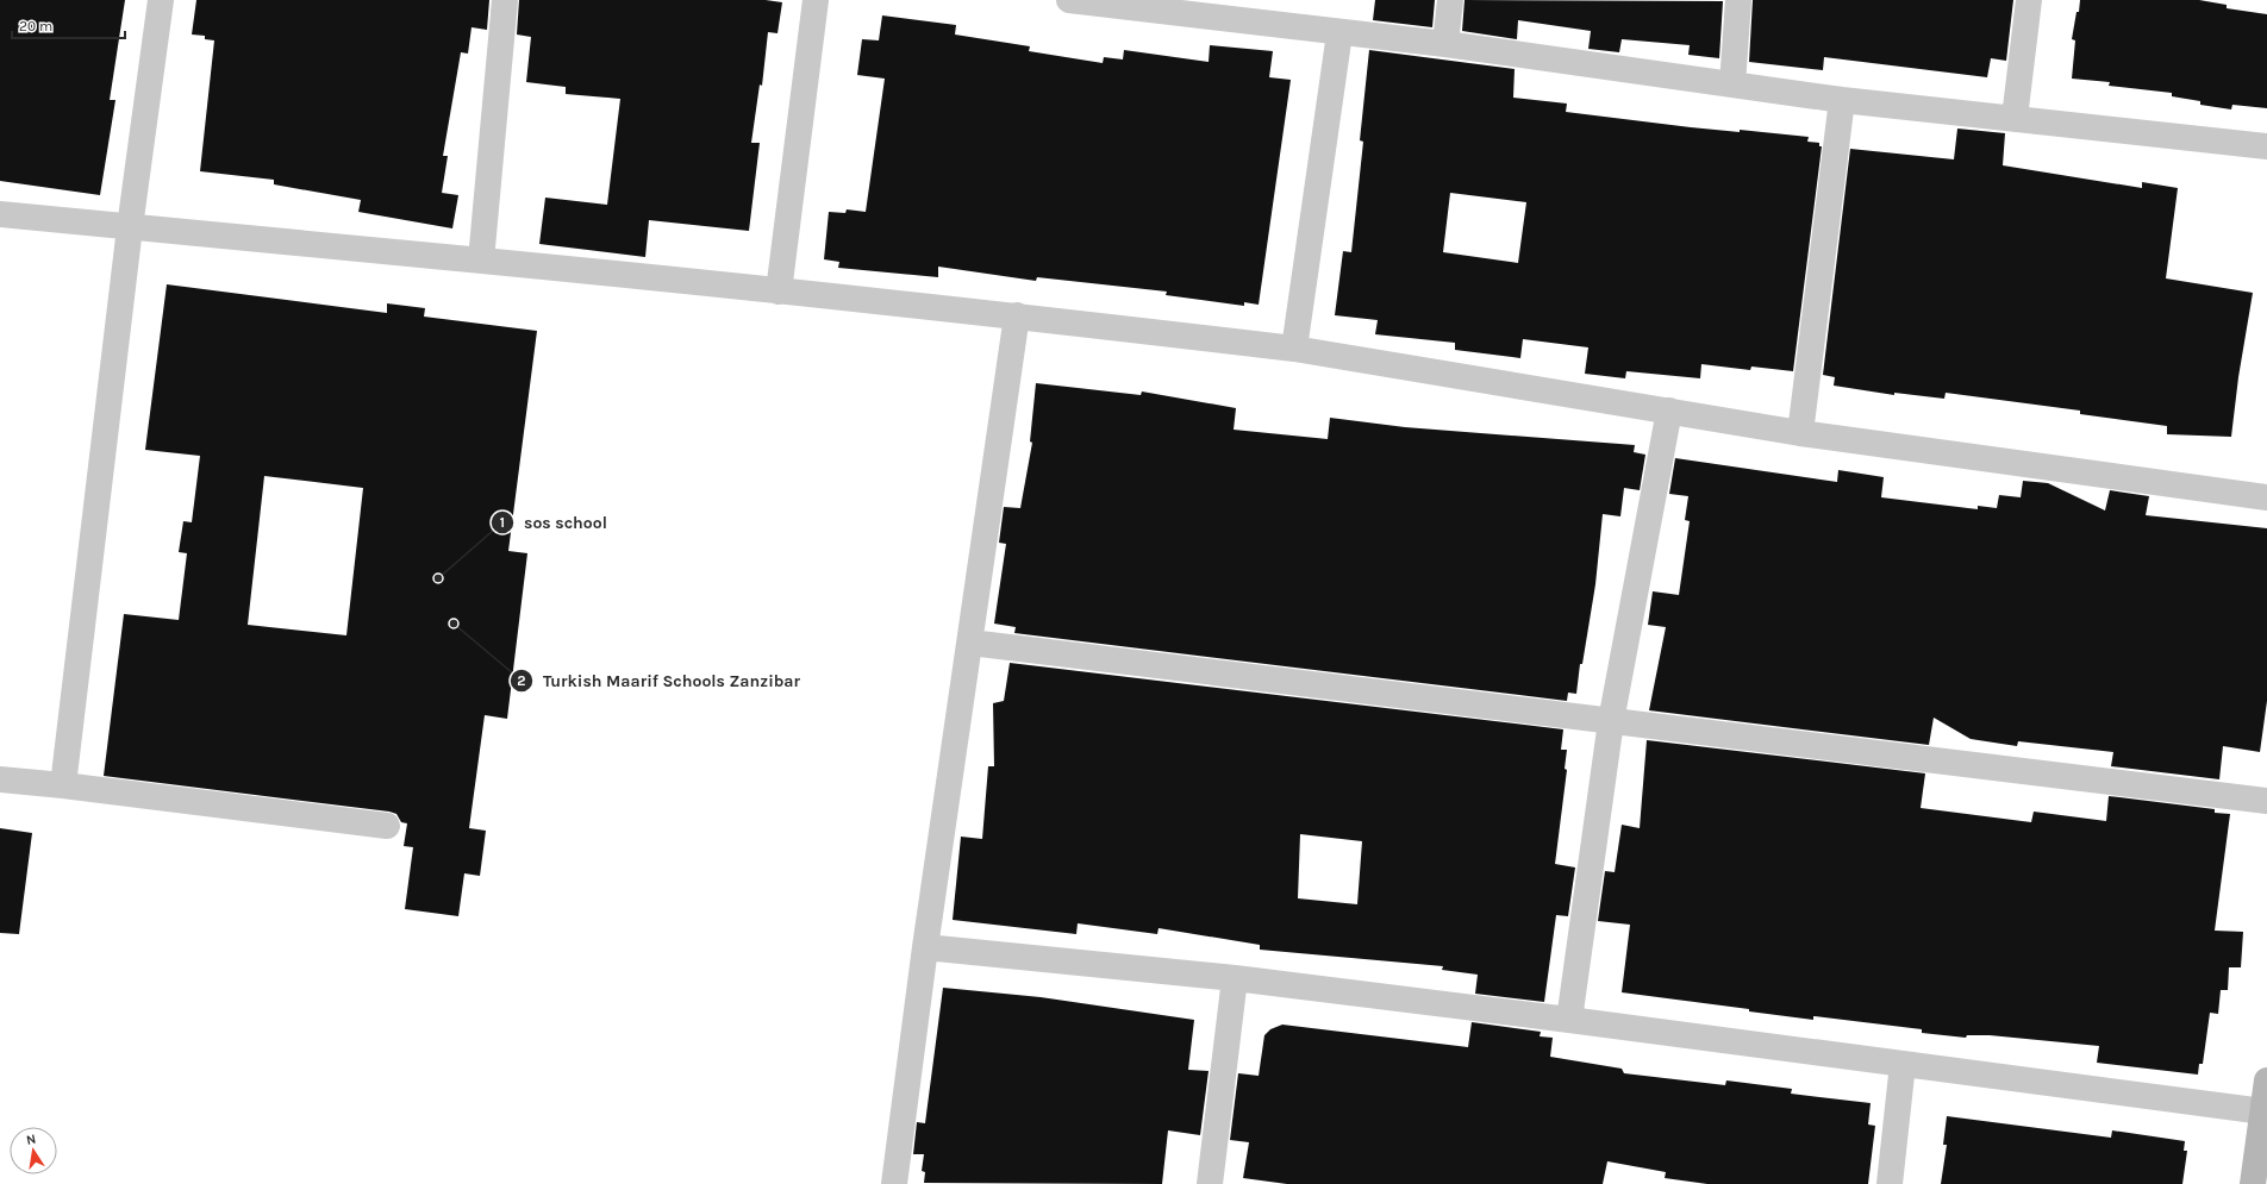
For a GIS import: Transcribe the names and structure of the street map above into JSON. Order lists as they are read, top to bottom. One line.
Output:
{"places":["sos school","Turkish Maarif Schools Zanzibar"],"scale_bar":"20 m","north":"top"}
